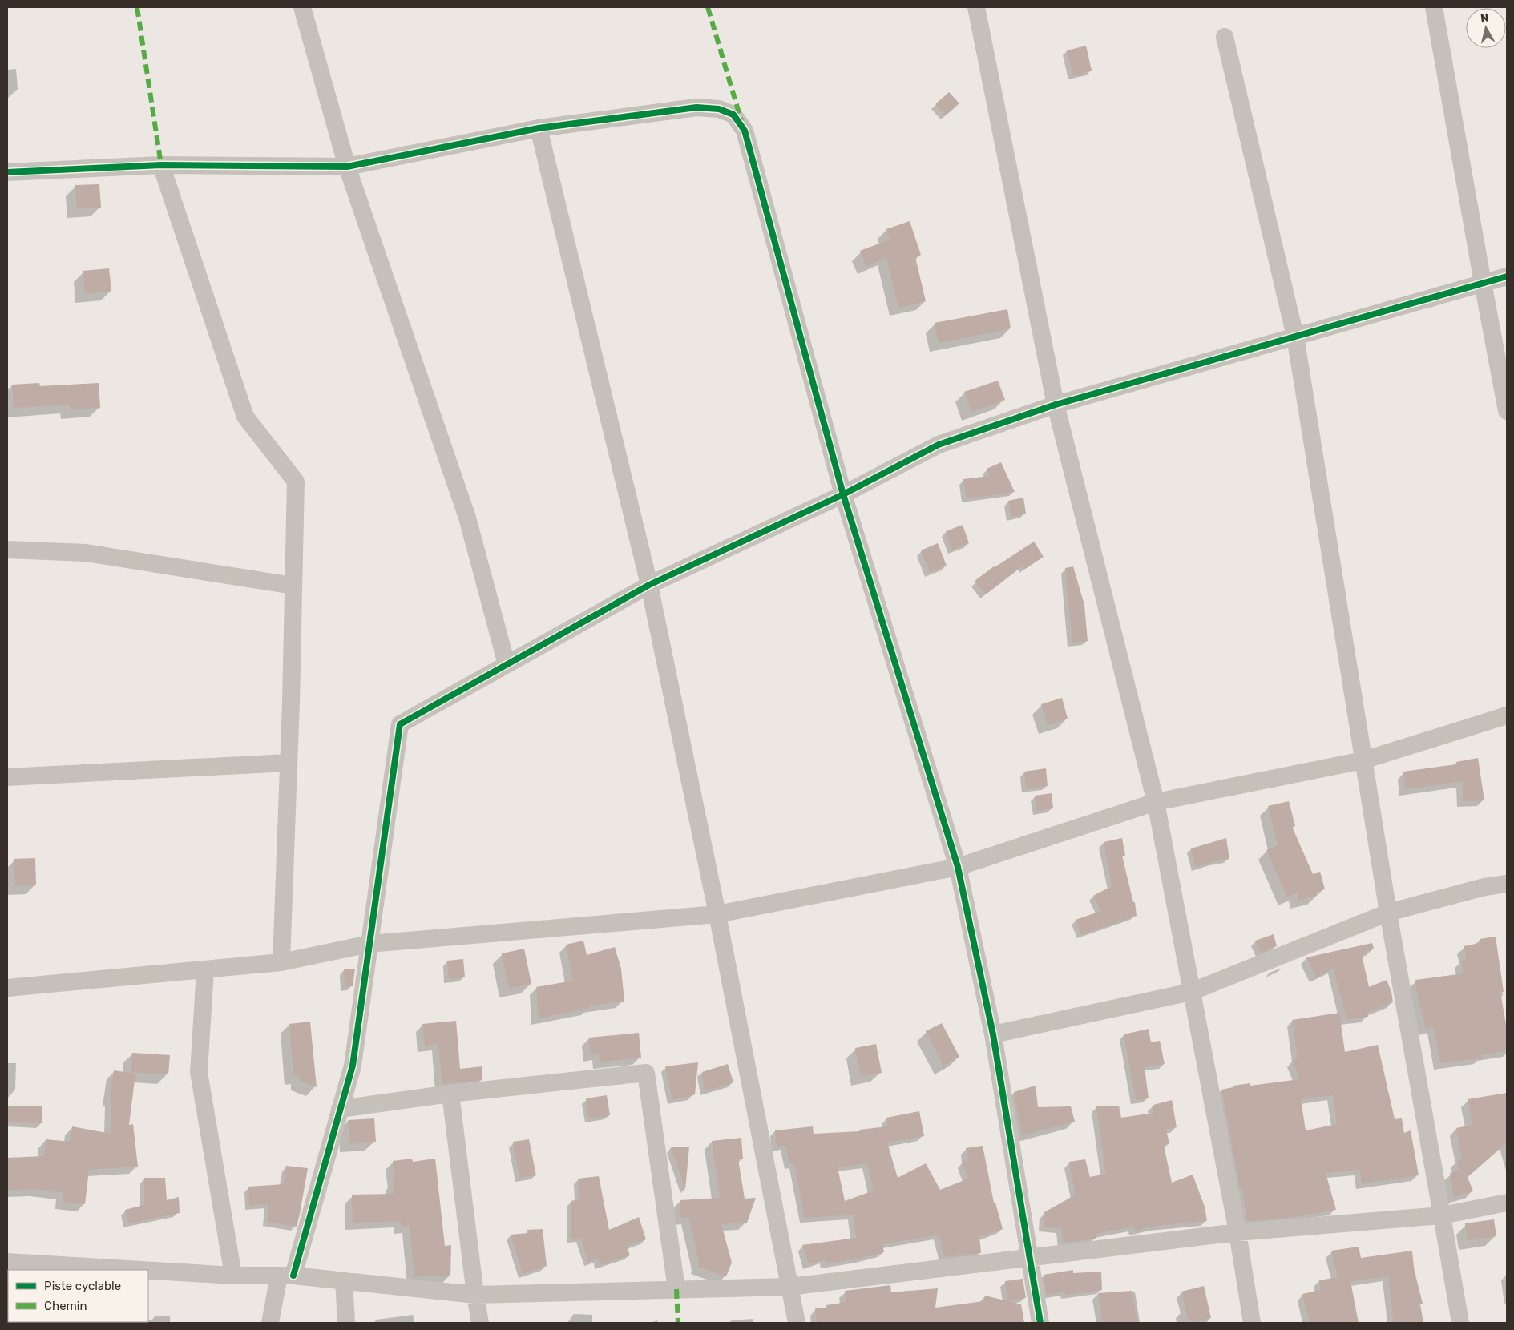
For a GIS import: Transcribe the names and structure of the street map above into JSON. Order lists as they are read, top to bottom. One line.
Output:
{"legend":["Piste cyclable","Chemin"],"north":"top"}
